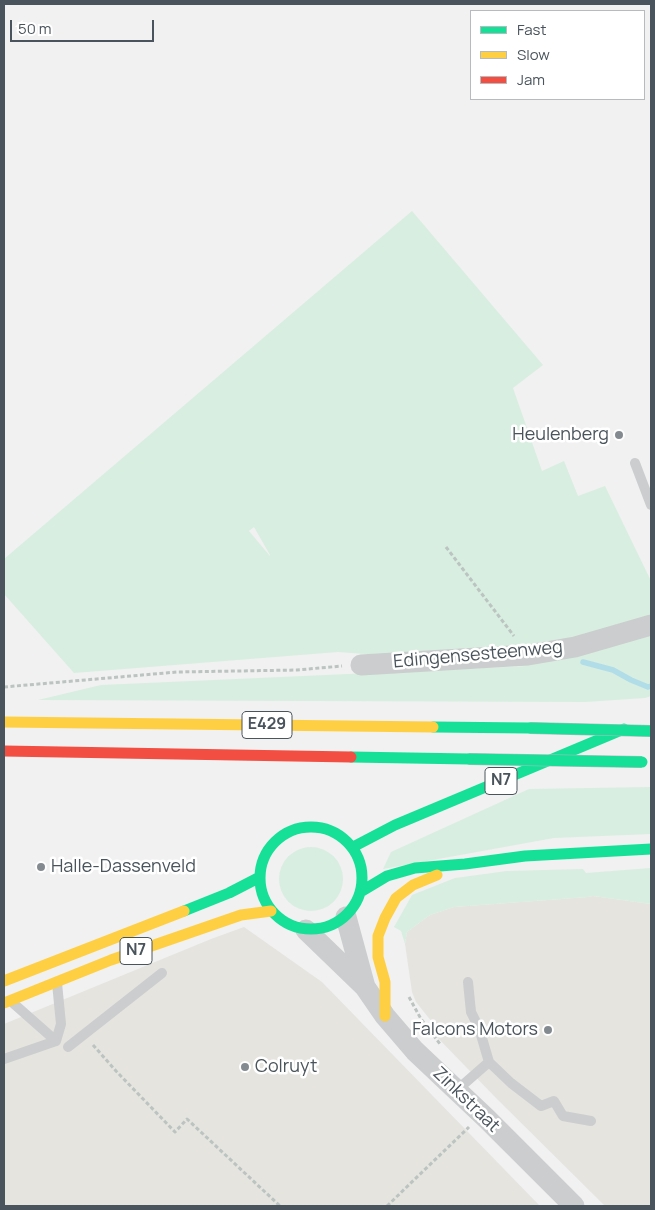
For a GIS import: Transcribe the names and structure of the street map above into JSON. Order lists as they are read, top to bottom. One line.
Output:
{"streets":{"main road":["E429","N7"],"street":["Edingensesteenweg","Zinkstraat"]},"crossings":[["N7","Zinkstraat"]],"places":["Heulenberg","Halle-Dassenveld","Falcons Motors","Colruyt"],"legend":["Fast","Slow","Jam"],"scale_bar":"50 m"}
